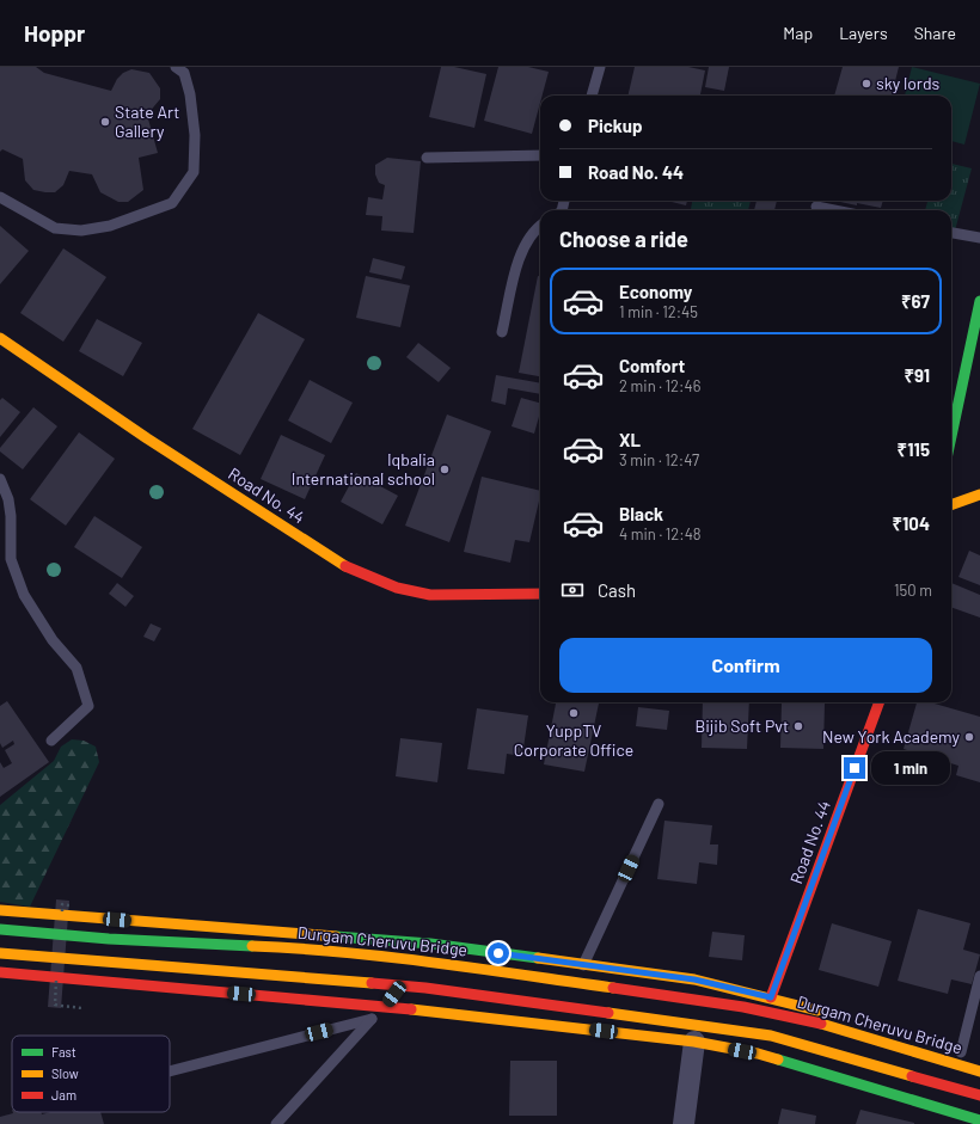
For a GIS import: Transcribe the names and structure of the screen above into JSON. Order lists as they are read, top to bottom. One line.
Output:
{"streets":{"main road":["Road No. 44","Durgam Cheruvu Bridge"]},"places":["sky lords","State Art Gallery","Iqbalia International school","YuppTV Corporate Office","Bijib Soft Pvt","New York Academy"],"legend":["Fast","Slow","Jam"],"page":{"header":"Hoppr","nav":["Map","Layers","Share"],"banner":["Pickup","Road No. 44"],"heading":"Choose a ride","list":[{"name":"Economy","note":"1 min · 12:45","value":"₹67"},{"name":"Comfort","note":"2 min · 12:46","value":"₹91"},{"name":"XL","note":"3 min · 12:47","value":"₹115"},{"name":"Black","note":"4 min · 12:48","value":"₹104"}],"pay":["Cash","150 m"],"buttons":"Confirm","bubble":"1 min"}}
